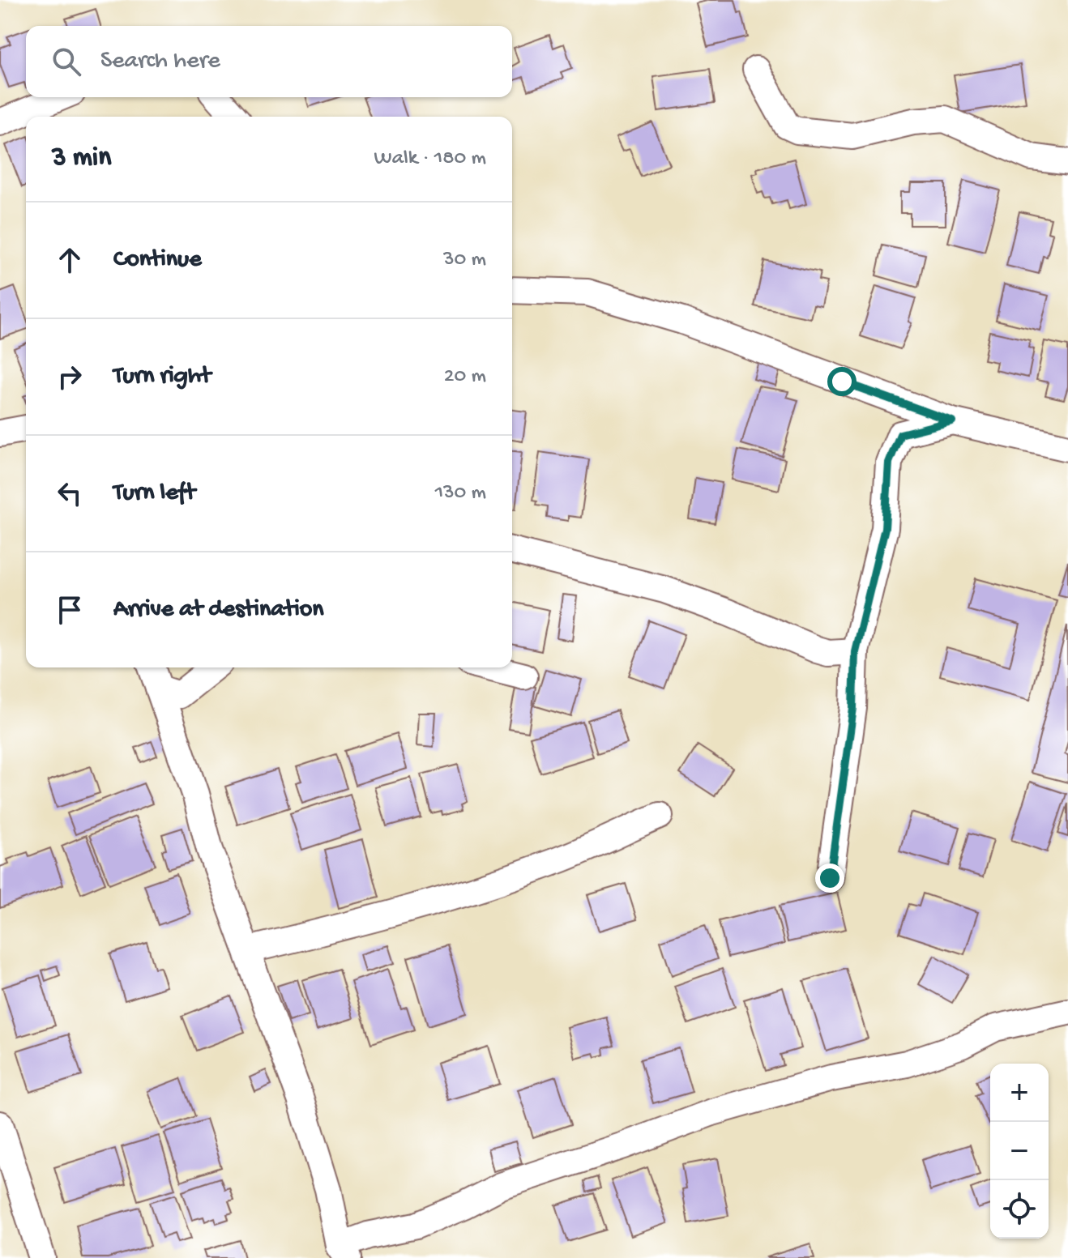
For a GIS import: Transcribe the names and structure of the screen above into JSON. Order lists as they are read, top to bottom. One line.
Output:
{"page":{"search":"Search here","heading":["3 min","Walk · 180 m"],"list":[["Continue","30 m"],["Turn right","20 m"],["Turn left","130 m"],"Arrive at destination"],"map_buttons":["+","−"]}}
